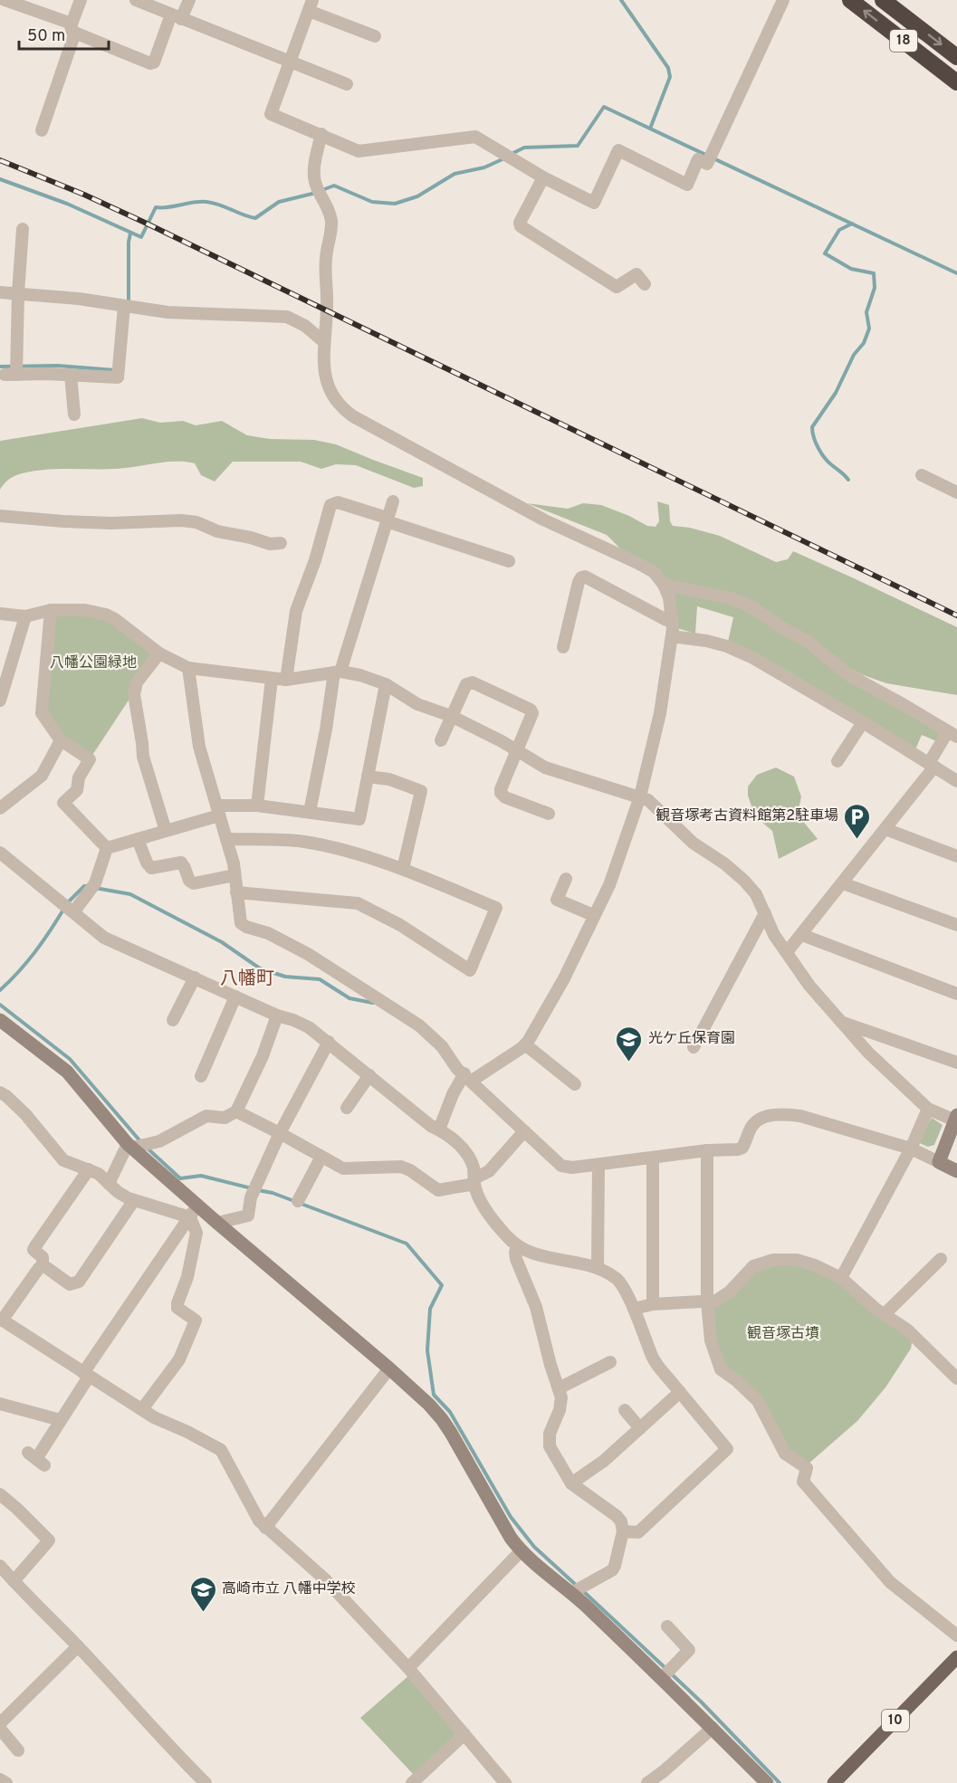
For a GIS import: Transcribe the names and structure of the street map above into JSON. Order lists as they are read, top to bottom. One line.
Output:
{"streets":{"highway":["18"],"main road":["10"]},"districts":["八幡町"],"parks":["八幡公園緑地","観音塚古墳"],"places":{"parking":["観音塚考古資料館第2駐車場"],"school or university":["光ケ丘保育園","高崎市立 八幡中学校"]},"scale_bar":"50 m"}
